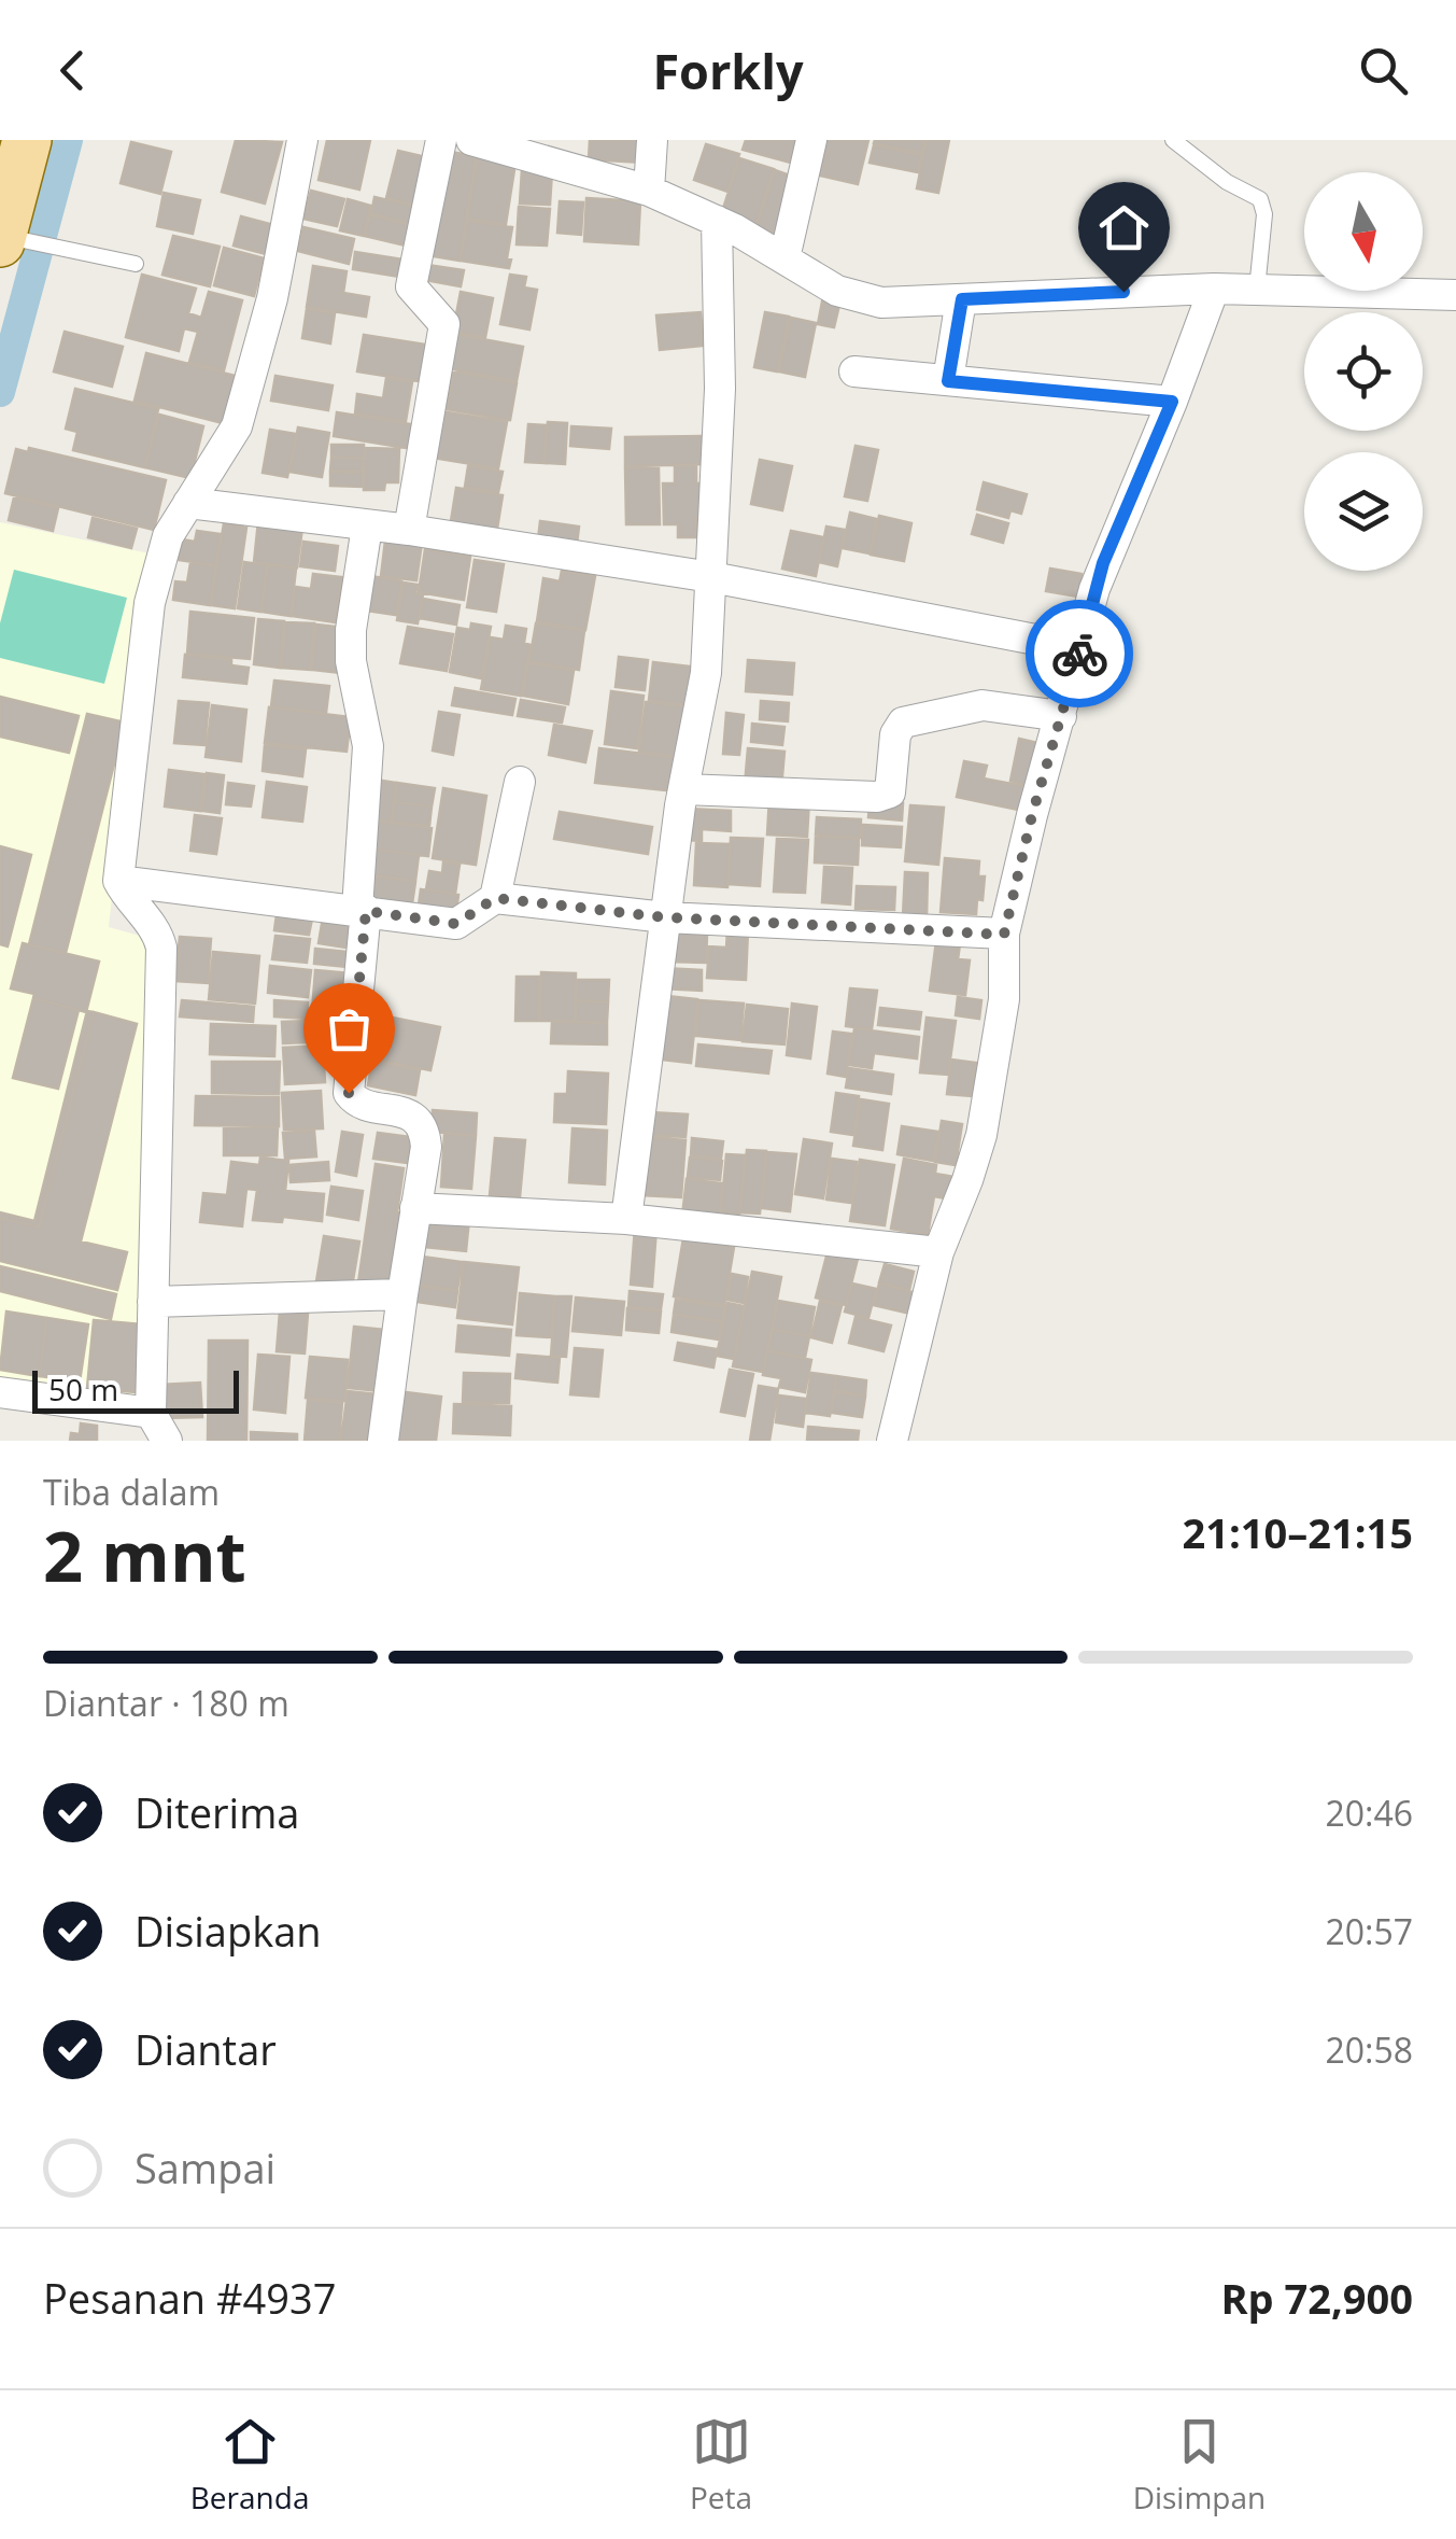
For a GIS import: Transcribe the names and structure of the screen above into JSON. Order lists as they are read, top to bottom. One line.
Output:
{"scale_bar":"50 m","north":"bottom","page":{"header":"Forkly","scale":"50 m","heading":["2 mnt","Tiba dalam","21:10–21:15"],"panel":["Pesanan #4937","Rp 72,900"],"bar":"Diantar · 180 m","list":[["Diterima","20:46"],["Disiapkan","20:57"],["Diantar","20:58"],"Sampai"],"tabs":["Beranda","Peta","Disimpan"]}}
